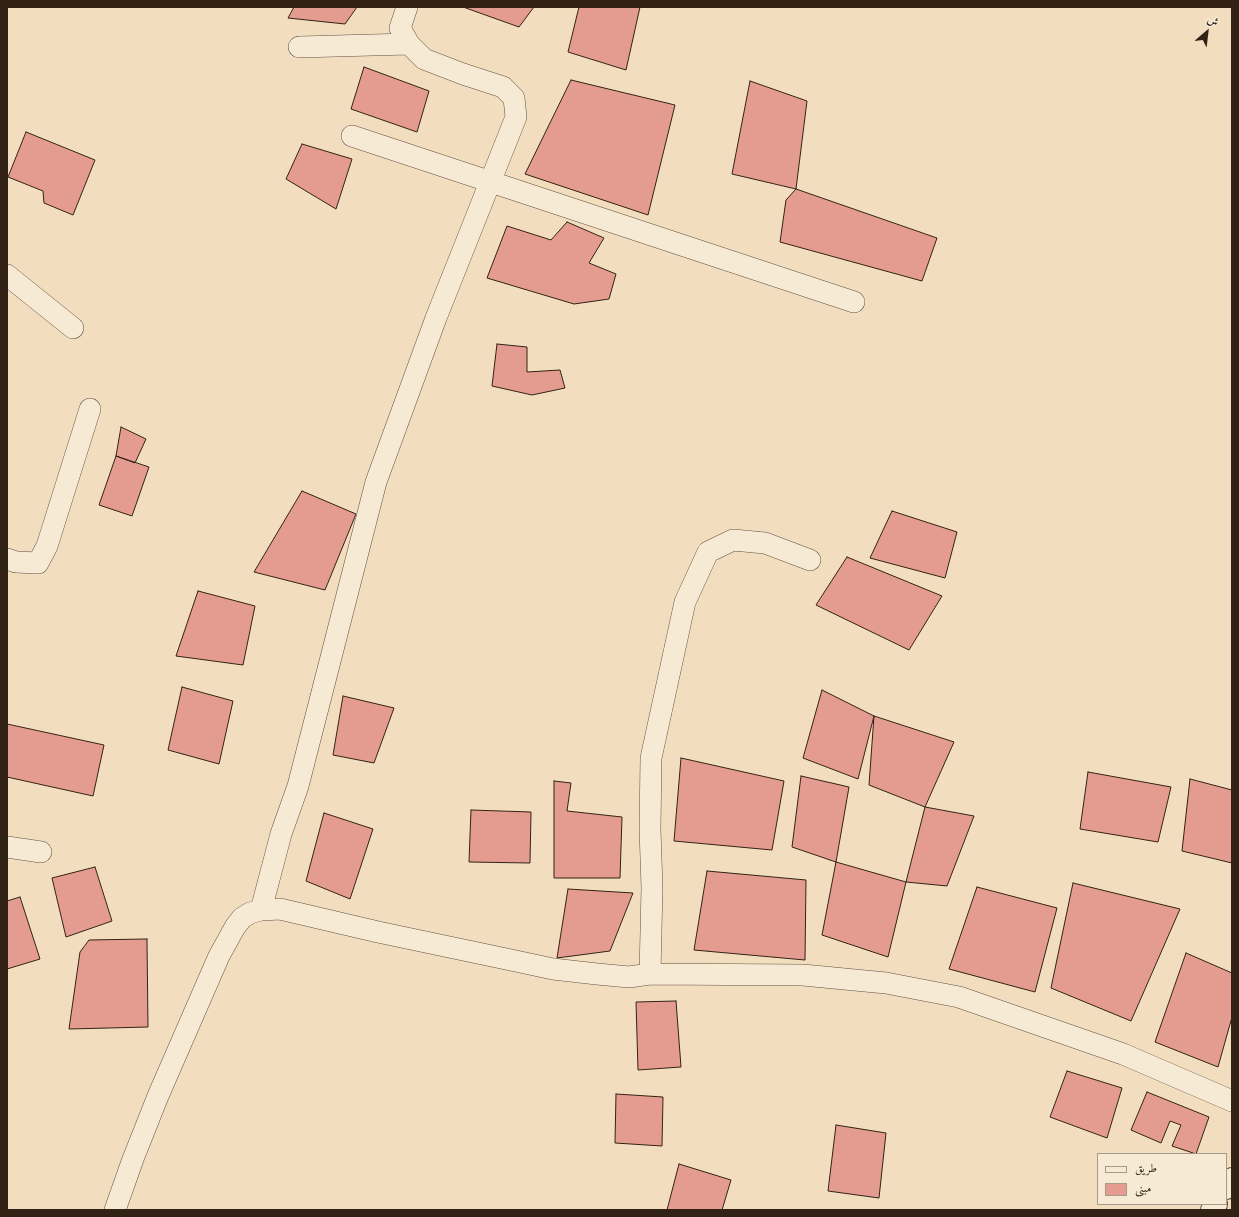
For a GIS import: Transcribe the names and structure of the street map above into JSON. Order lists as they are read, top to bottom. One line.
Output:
{"legend":["طريق","مبنى"],"north":"top right"}
